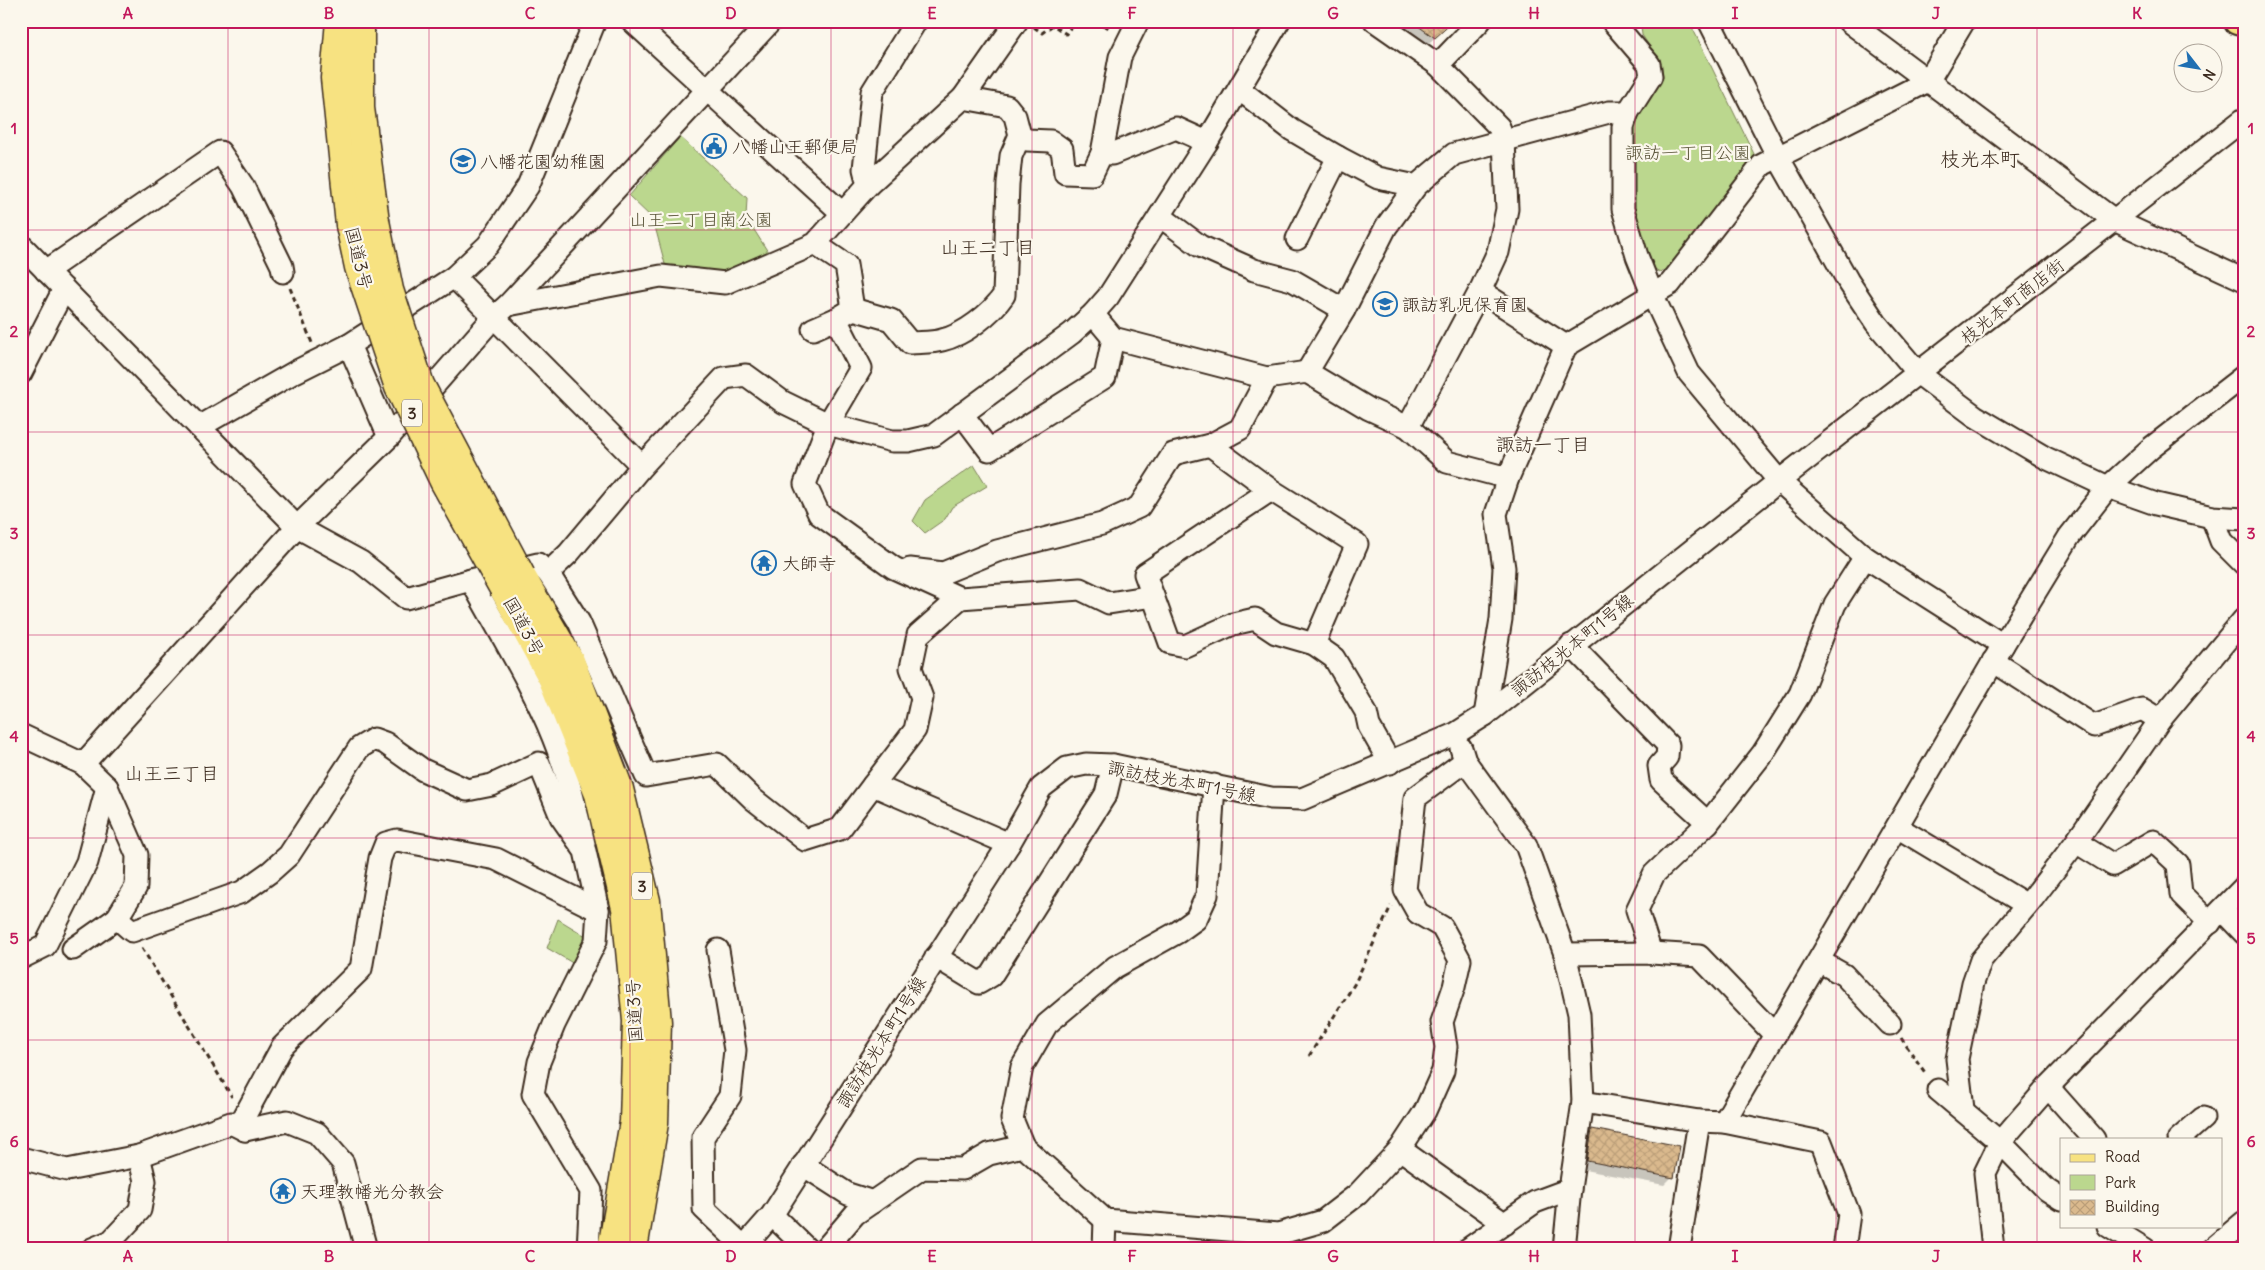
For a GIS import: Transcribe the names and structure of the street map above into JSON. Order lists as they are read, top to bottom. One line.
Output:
{"streets":{"highway":["国道3号","3"],"street":["枝光本町商店街","諏訪枝光本町1号線"]},"crossings":[["枝光本町商店街","諏訪枝光本町1号線"]],"districts":["枝光本町","山王二丁目","諏訪一丁目","山王三丁目"],"parks":["諏訪一丁目公園","山王二丁目南公園"],"places":{"public building":["八幡山王郵便局"],"school or university":["八幡花園幼稚園","諏訪乳児保育園"],"temple":["大師寺","天理教幡光分教会"]},"legend":["Road","Park","Building"],"north":"bottom right","grid":{"columns":["A","B","C","D","E","F","G","H","I","J","K"],"rows":["1","2","3","4","5","6"]}}
